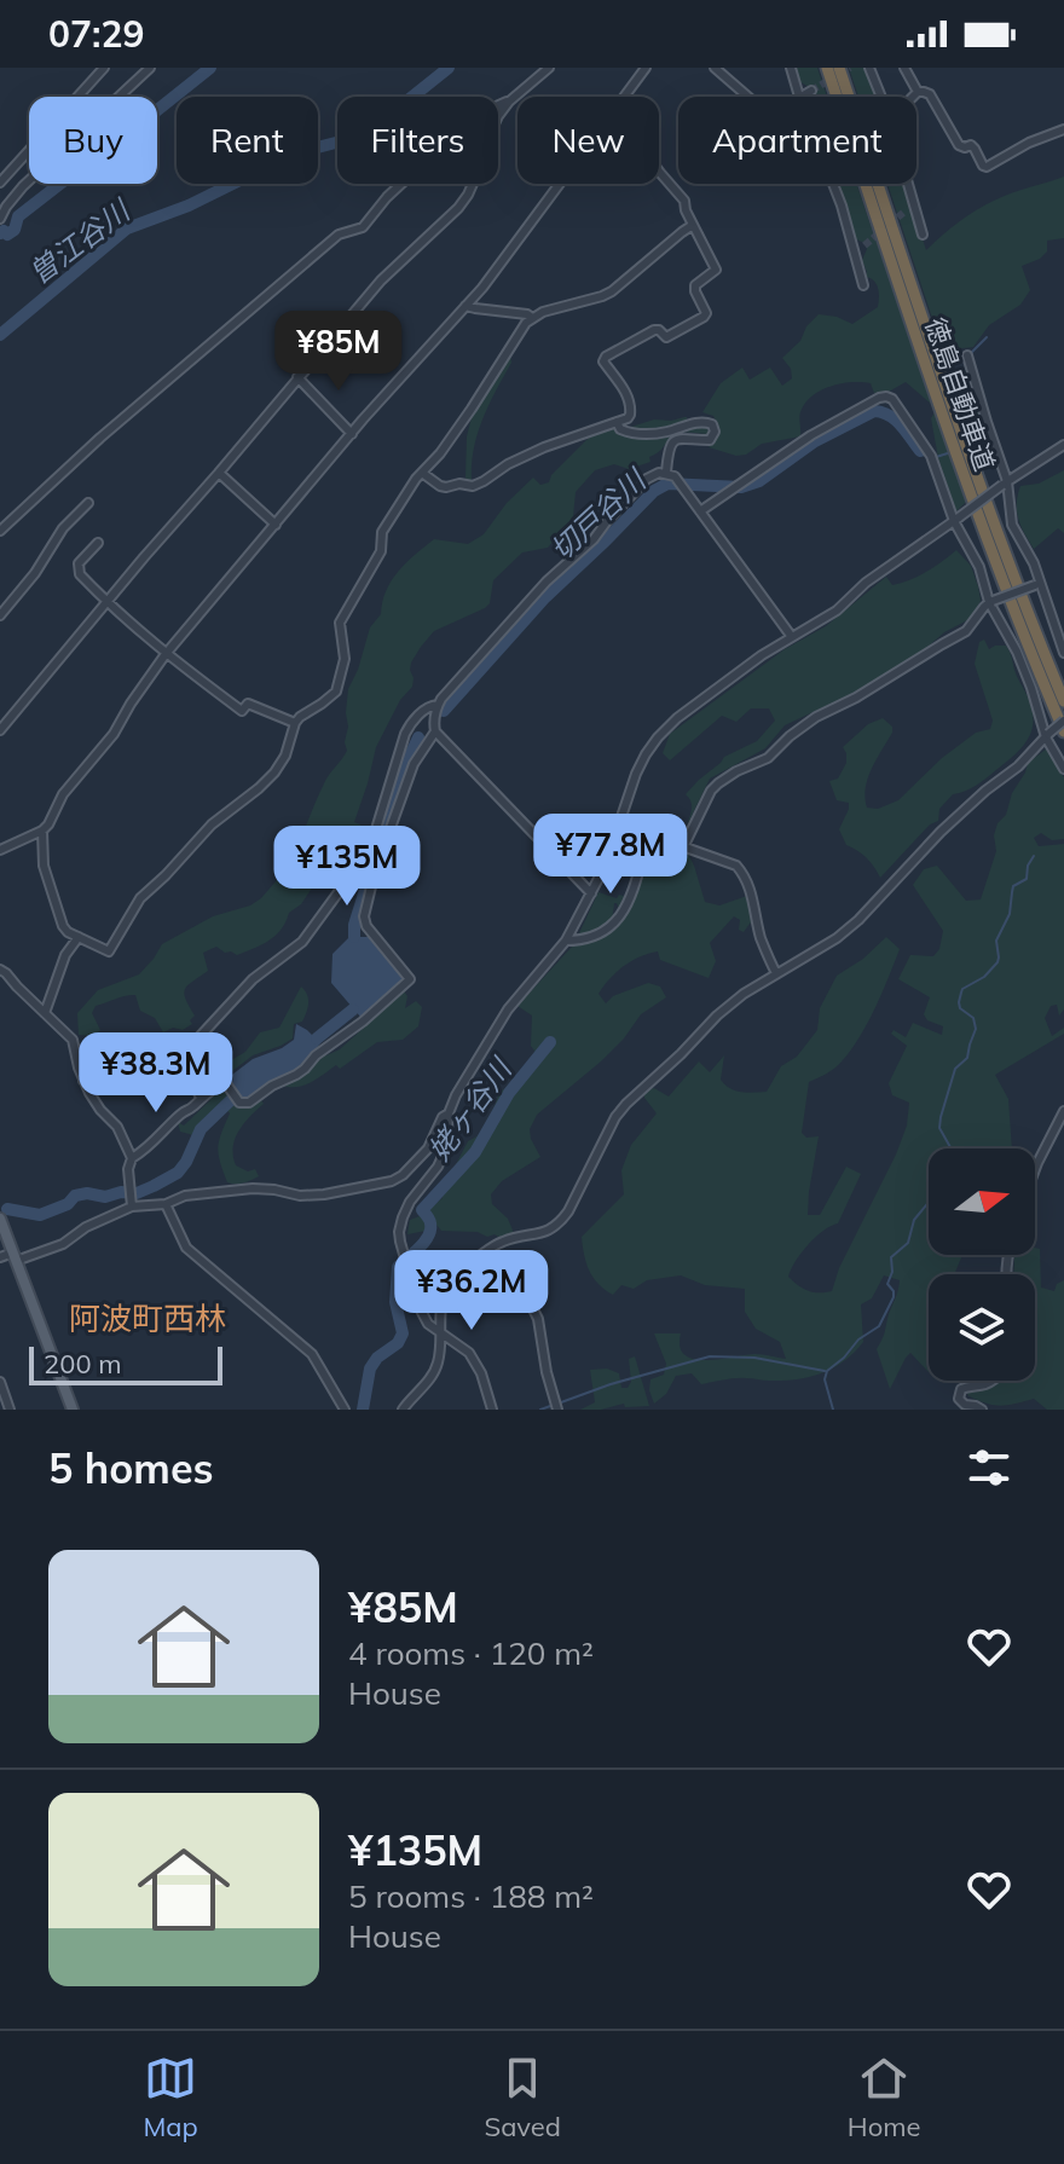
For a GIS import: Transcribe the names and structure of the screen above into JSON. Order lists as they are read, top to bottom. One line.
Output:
{"streets":{"highway":["徳島自動車道"]},"districts":["阿波町西林"],"water":["曽江谷川","切戸谷川","姥ヶ谷川"],"scale_bar":"200 m","north":"right","page":{"status":"07:29","chip":["Buy","Rent","Filters","New","Apartment"],"price":["¥85M","¥77.8M","¥135M","¥38.3M","¥36.2M"],"scale":"200 m","heading":"5 homes","list":[{"name":"¥85M","note":"4 rooms · 120 m² · House"},{"name":"¥135M","note":"5 rooms · 188 m² · House"}],"tabs":["Map","Saved","Home"]}}
